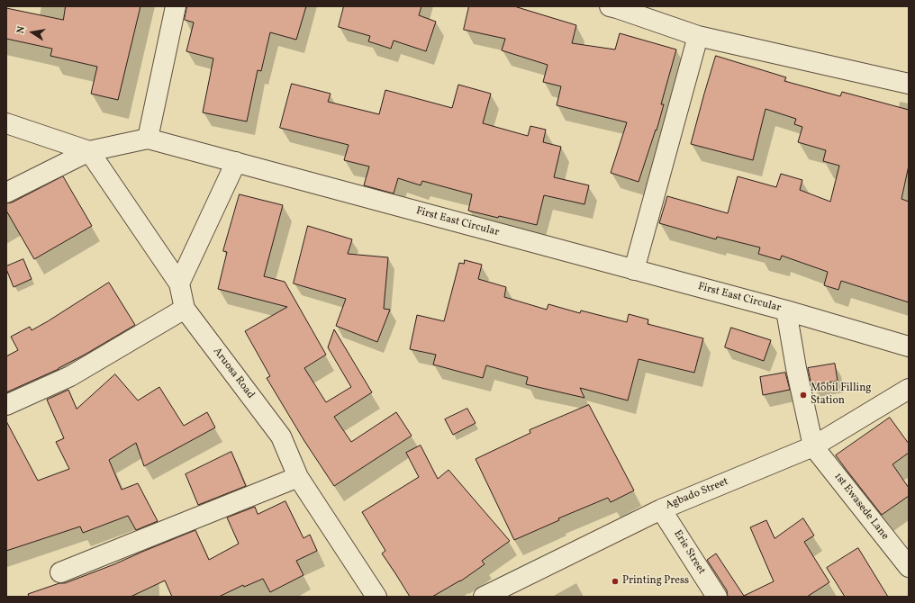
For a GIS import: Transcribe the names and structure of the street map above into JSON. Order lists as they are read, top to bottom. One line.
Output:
{"streets":{"street":["First East Circular","Aruosa Road","Agbado Street","1st Ewasede Lane","Erie Street"]},"crossings":[["First East Circular","Aruosa Road"],["Agbado Street","1st Ewasede Lane"],["Agbado Street","Erie Street"]],"places":["Mobil Filling Station","Printing Press"],"north":"left"}
